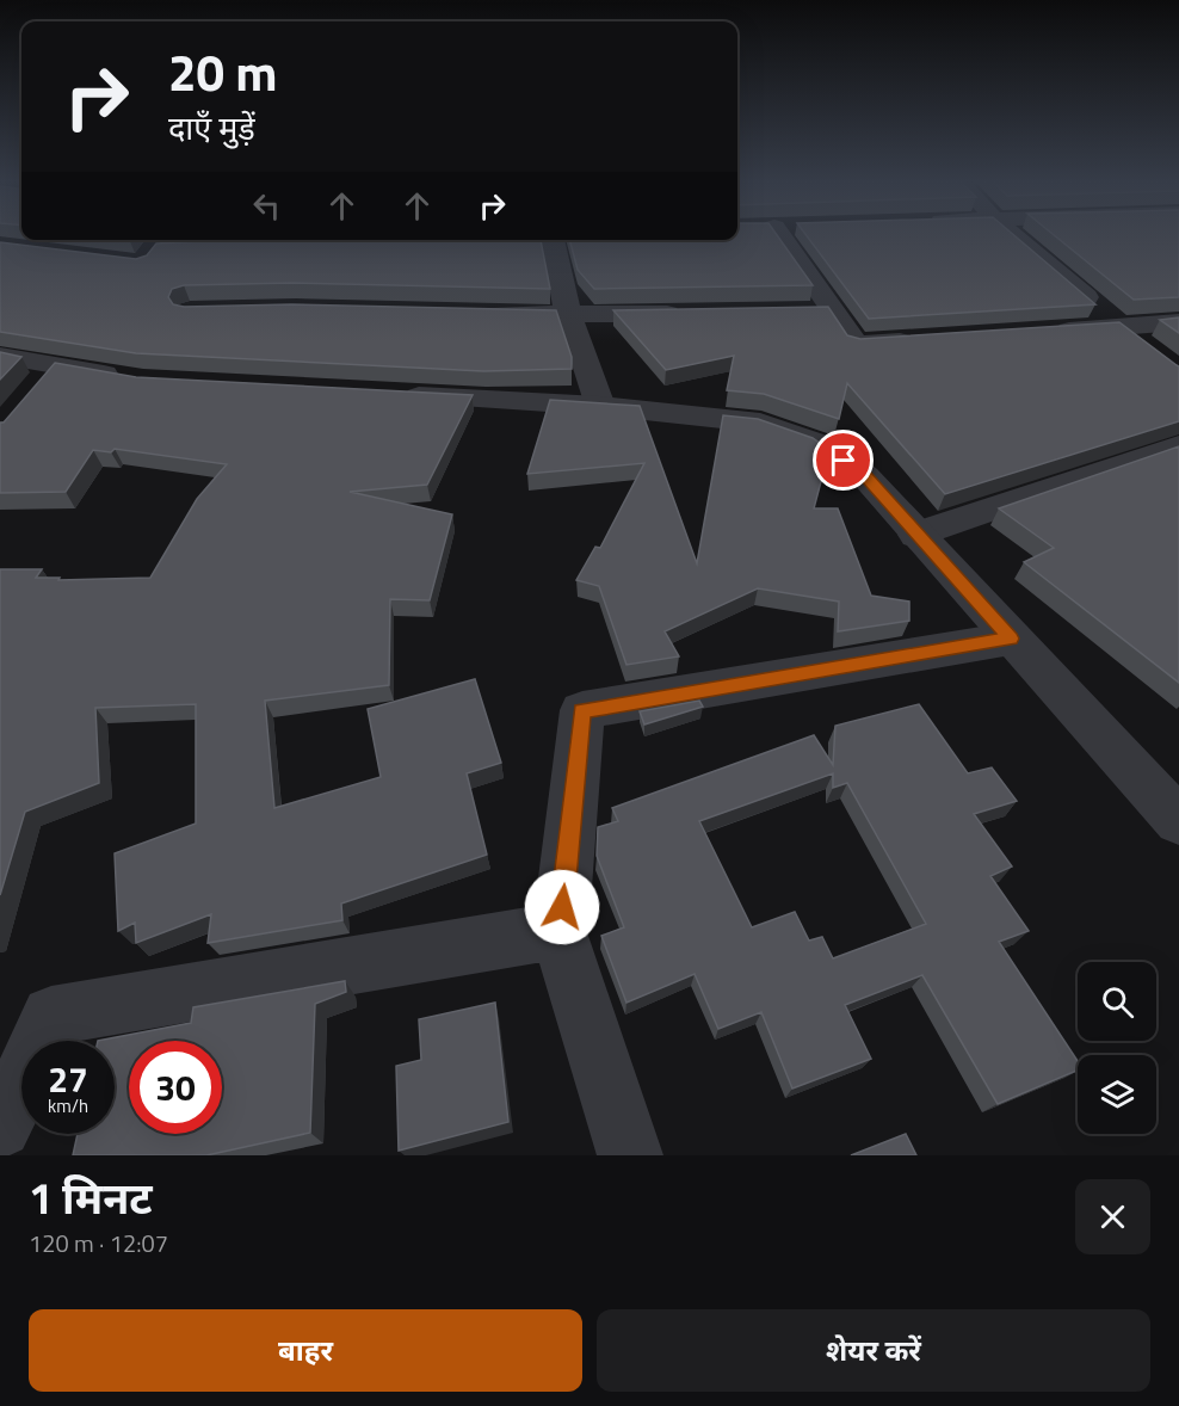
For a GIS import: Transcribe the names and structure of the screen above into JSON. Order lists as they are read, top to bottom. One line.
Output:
{"page":{"turn":["20 m","दाएँ मुड़ें"],"speed":"27 km/h","limit":"30","heading":["1 मिनट","120 m · 12:07"],"buttons":["बाहर","शेयर करें"]}}
